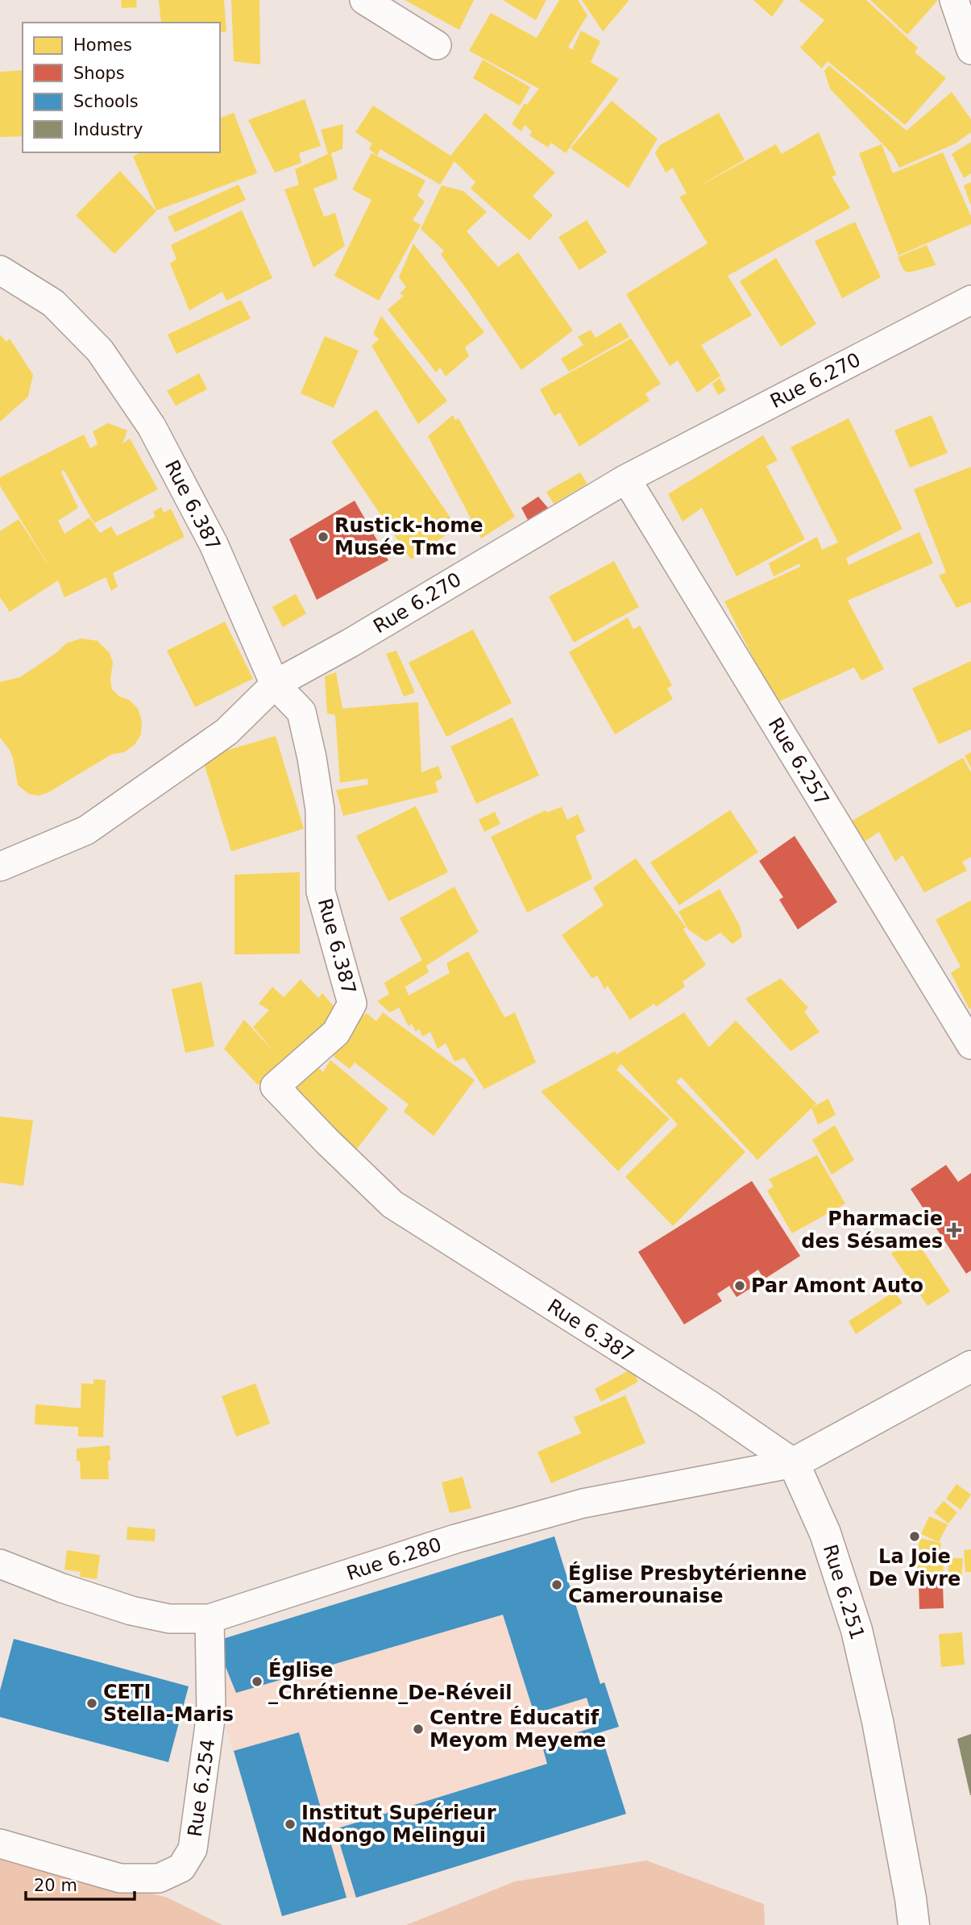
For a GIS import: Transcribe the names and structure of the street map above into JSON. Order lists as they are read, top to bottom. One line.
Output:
{"streets":{"main road":["Rue 6.251"],"street":["Rue 6.270","Rue 6.387","Rue 6.257","Rue 6.280","Rue 6.254"]},"crossings":[["Rue 6.270","Rue 6.387"],["Rue 6.270","Rue 6.257"],["Rue 6.387","Rue 6.280"],["Rue 6.387","Rue 6.251"],["Rue 6.280","Rue 6.251"],["Rue 6.280","Rue 6.254"]],"places":{"other":["Rustick-home Musée Tmc","Par Amont Auto","La Joie De Vivre","Église Presbytérienne Camerounaise","Église _Chrétienne_De-Réveil","CETI Stella-Maris","Centre Éducatif Meyom Meyeme","Institut Supérieur Ndongo Melingui"],"health":["Pharmacie des Sésames"]},"legend":["Homes","Shops","Schools","Industry"],"scale_bar":"20 m"}
